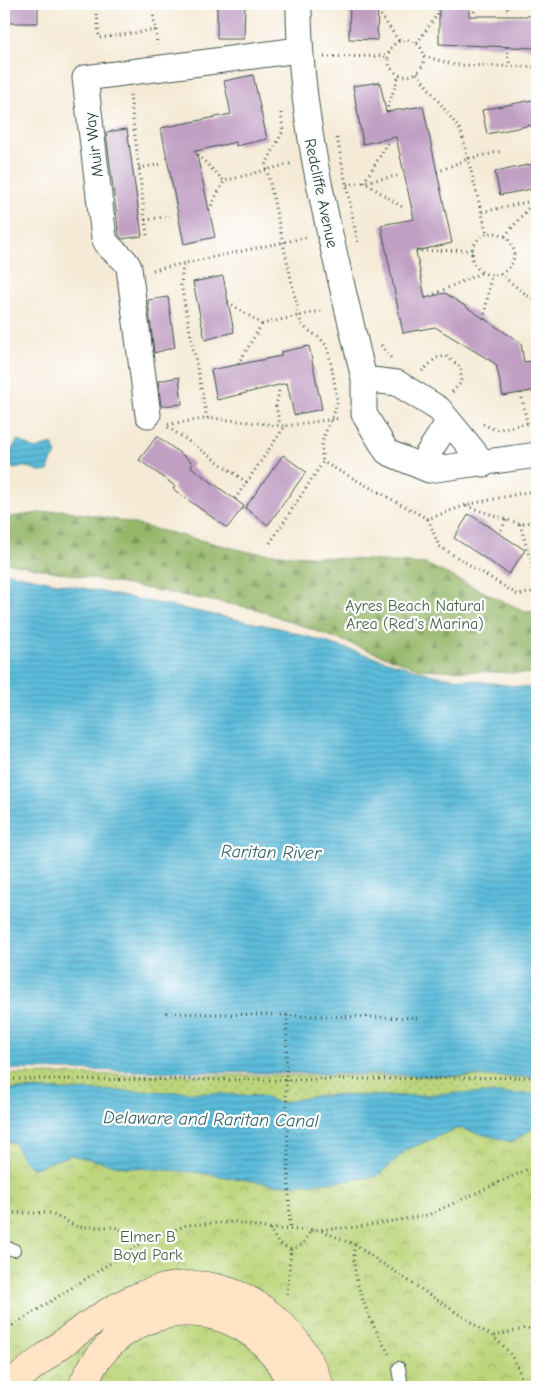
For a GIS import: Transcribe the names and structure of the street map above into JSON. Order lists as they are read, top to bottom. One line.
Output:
{"streets":{"street":["Muir Way","Redcliffe Avenue"]},"crossings":[["Muir Way","Redcliffe Avenue"]],"water":["Raritan River","Delaware and Raritan Canal"],"parks":["Ayres Beach Natural Area (Red's Marina)","Elmer B Boyd Park"]}
